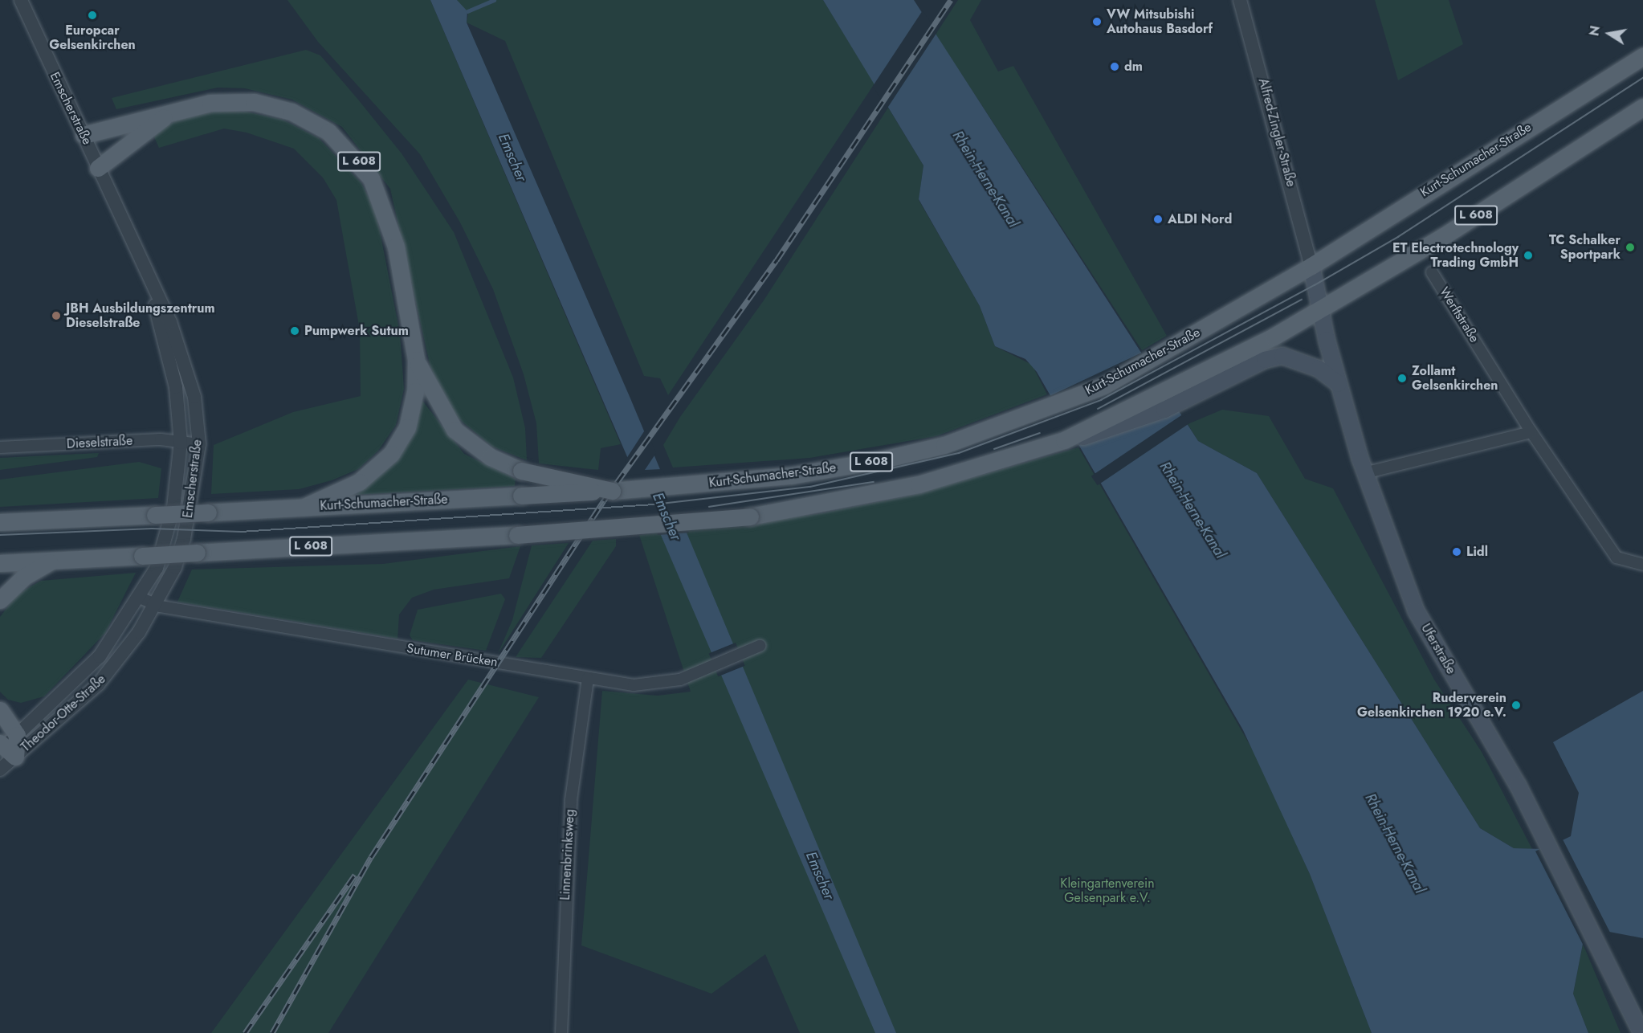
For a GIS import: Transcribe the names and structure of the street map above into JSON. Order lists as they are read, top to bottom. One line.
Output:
{"streets":{"main road":["Kurt-Schumacher-Straße","L 608","Uferstraße"],"street":["Emscherstraße","Alfred-Zingler-Straße","Werftstraße","Dieselstraße","Sutumer Brücken","Theodor-Otte-Straße","Linnenbrinksweg"]},"crossings":[["Emscherstraße","L 608"],["Emscherstraße","Dieselstraße"],["Emscherstraße","Sutumer Brücken"],["Emscherstraße","Theodor-Otte-Straße"],["Alfred-Zingler-Straße","Kurt-Schumacher-Straße"],["Alfred-Zingler-Straße","Uferstraße"],["Kurt-Schumacher-Straße","L 608"],["Kurt-Schumacher-Straße","Uferstraße"],["L 608","Uferstraße"],["Sutumer Brücken","Theodor-Otte-Straße"],["Sutumer Brücken","Linnenbrinksweg"]],"water":["Emscher","Rhein-Herne-Kanal"],"parks":["Kleingartenverein Gelsenpark e.V."],"places":["Europcar Gelsenkirchen","VW Mitsubishi Autohaus Basdorf","dm","ALDI Nord","TC Schalker Sportpark","ET Electrotechnology Trading GmbH","JBH Ausbildungszentrum Dieselstraße","Pumpwerk Sutum","Zollamt Gelsenkirchen","Lidl","Ruderverein Gelsenkirchen 1920 e.V."],"north":"left"}
